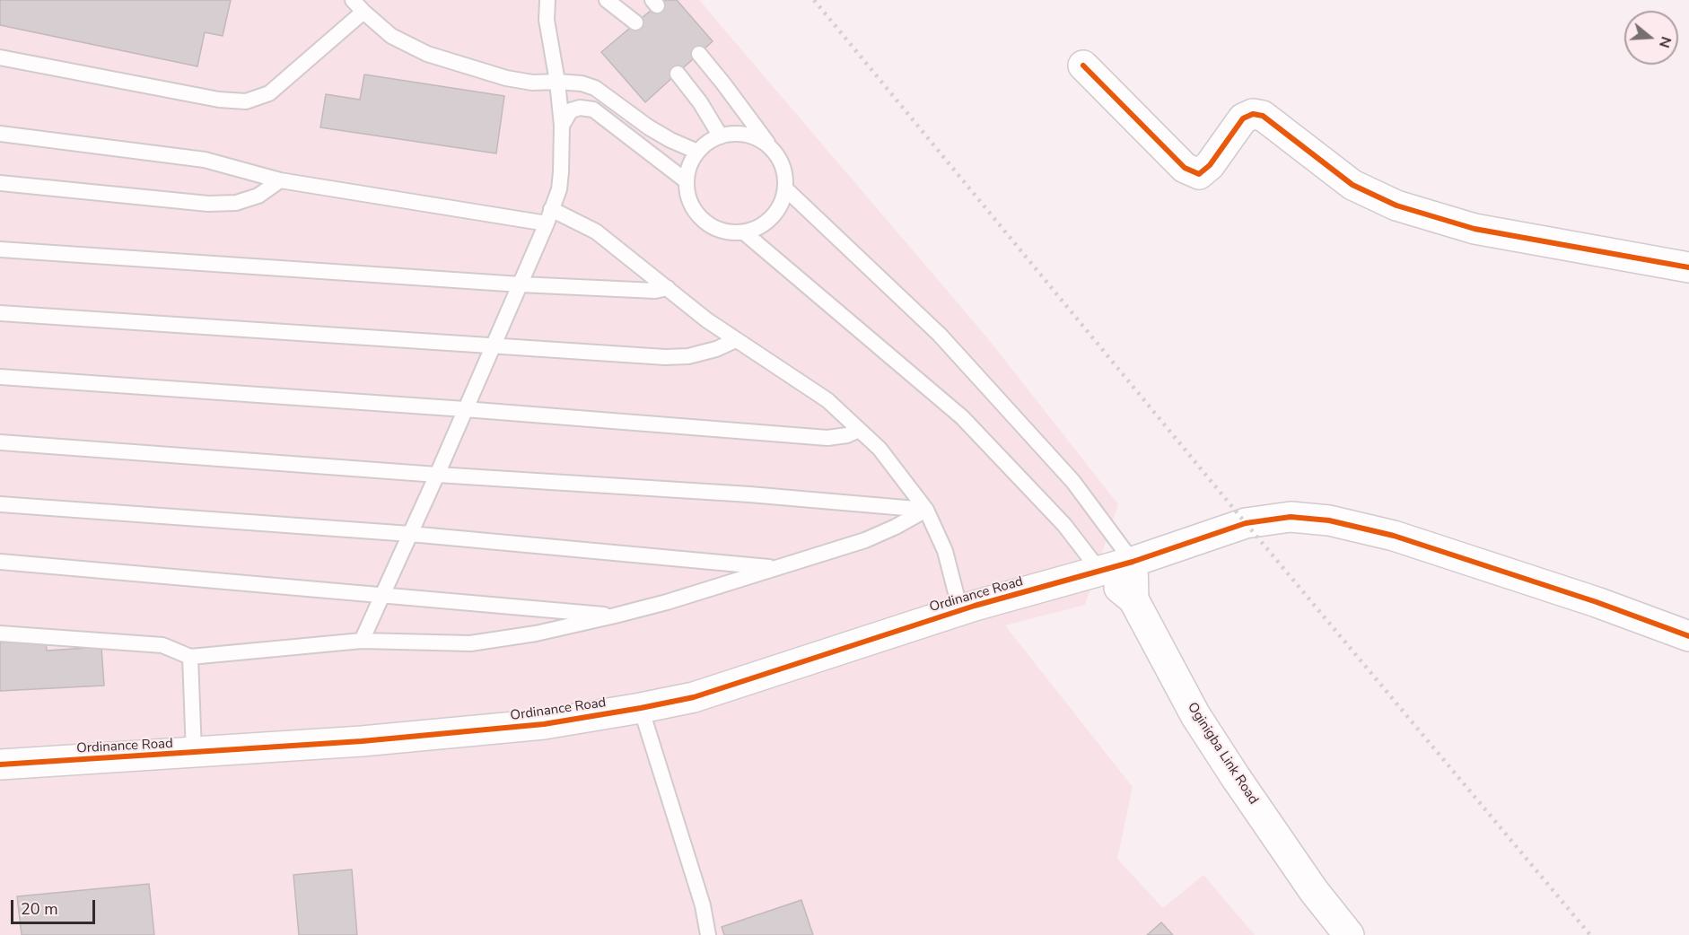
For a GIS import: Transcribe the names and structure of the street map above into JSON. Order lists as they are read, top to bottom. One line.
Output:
{"streets":{"street":["Ordinance Road","Oginigba Link Road"]},"crossings":[["Ordinance Road","Oginigba Link Road"]],"scale_bar":"20 m","north":"right"}
